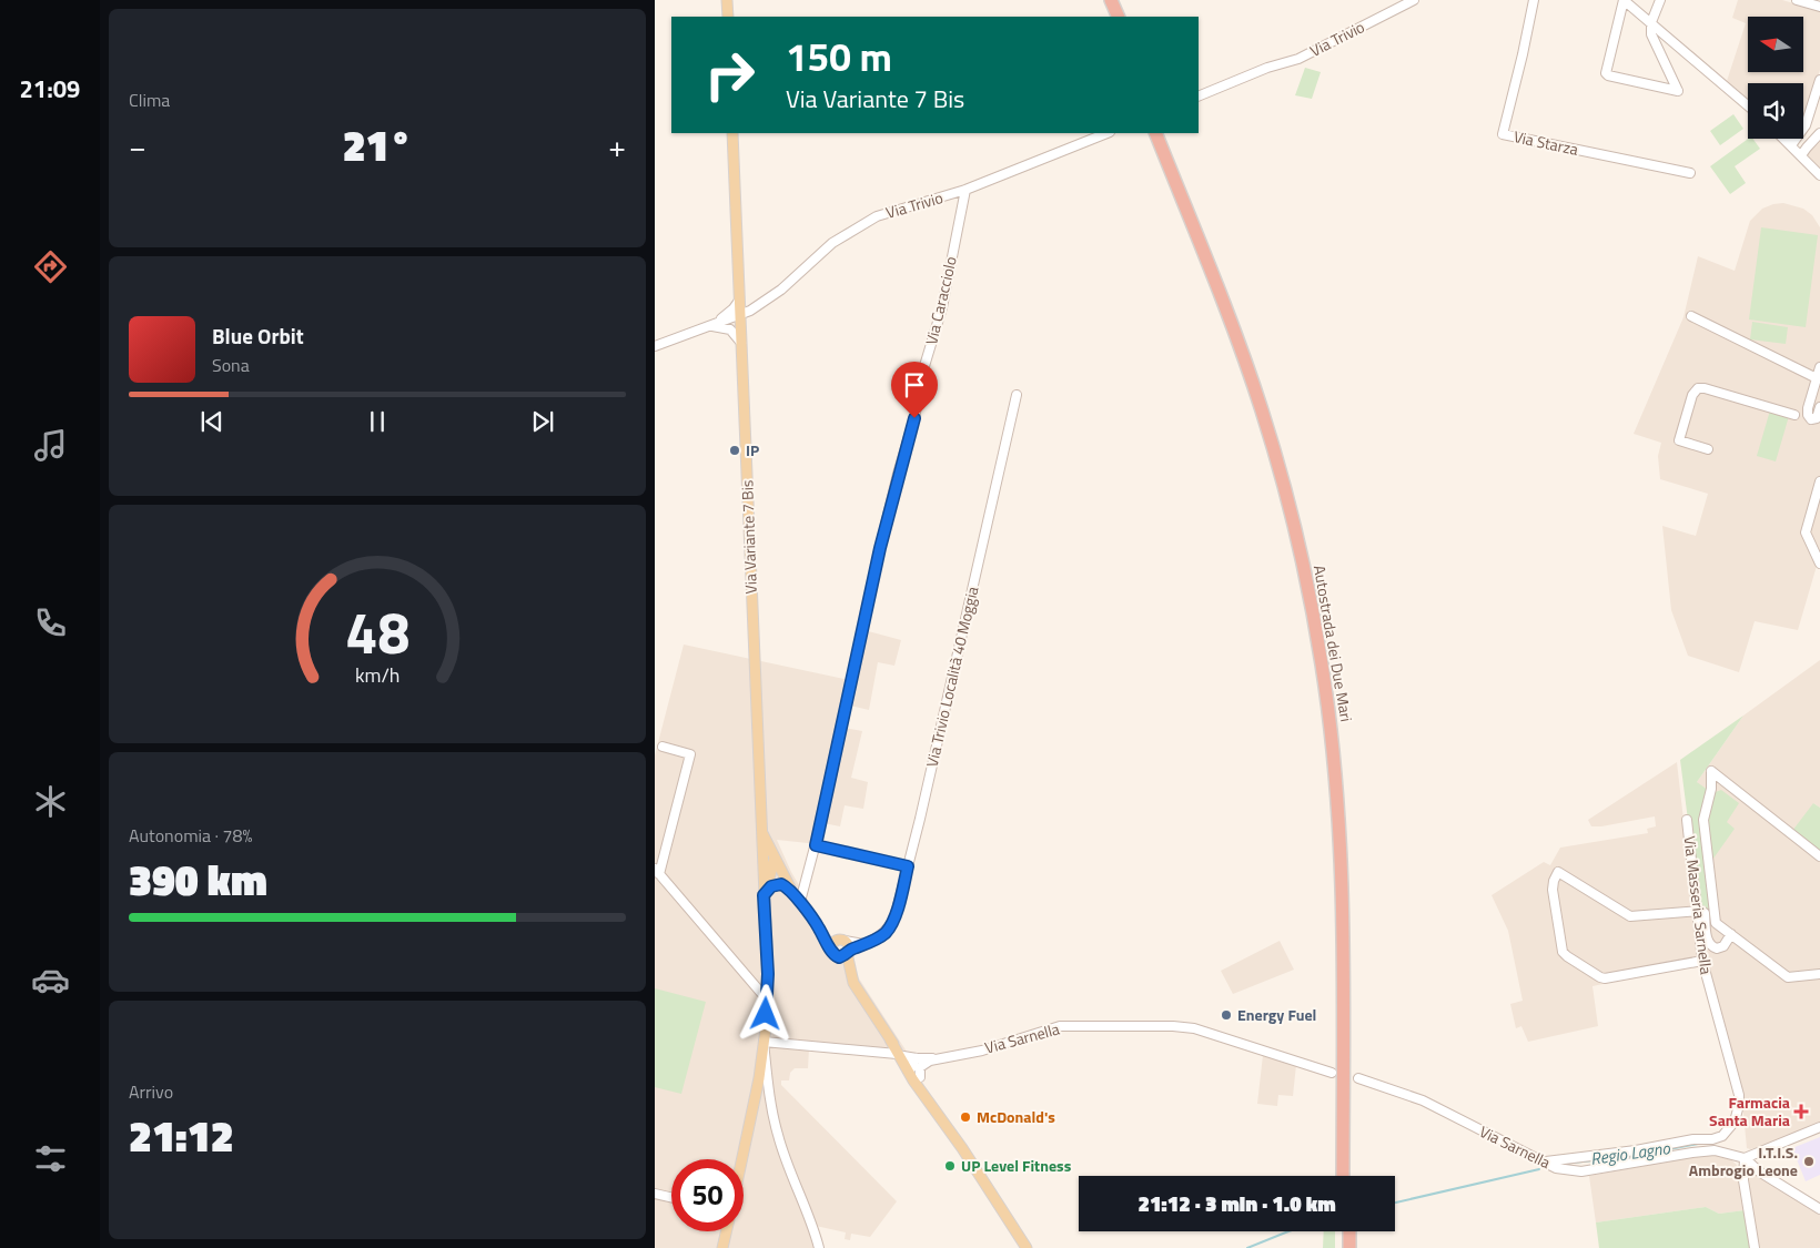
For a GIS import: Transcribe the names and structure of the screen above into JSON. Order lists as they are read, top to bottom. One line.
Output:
{"streets":{"highway":["Autostrada dei Due Mari"],"main road":["Via Variante 7 Bis"],"street":["Via Trivio","Via Starza","Via Caracciolo","Via Trivio Località 40 Moggia","Via Masseria Sarnella","Via Sarnella"]},"crossings":[["Via Trivio","Via Caracciolo"],["Via Trivio","Via Variante 7 Bis"],["Via Variante 7 Bis","Via Trivio Località 40 Moggia"],["Via Masseria Sarnella","Via Sarnella"]],"water":["Regio Lagno"],"places":{"other":["IP","Energy Fuel","McDonald's","I.T.I.S. Ambrogio Leone","UP Level Fitness"],"health":["Farmacia Santa Maria"]},"north":"left","page":{"tabs":"21:09","tile":["Clima",["Autonomia · 78%","390 km"],["Arrivo","21:12"]],"turn":["150 m","Via Variante 7 Bis"],"heat":["−","21°","+"],"song":["Blue Orbit","Sona"],"limit":"50","trip":"21:12 · 3 min · 1.0 km","gauge":["48","km/h"]}}
